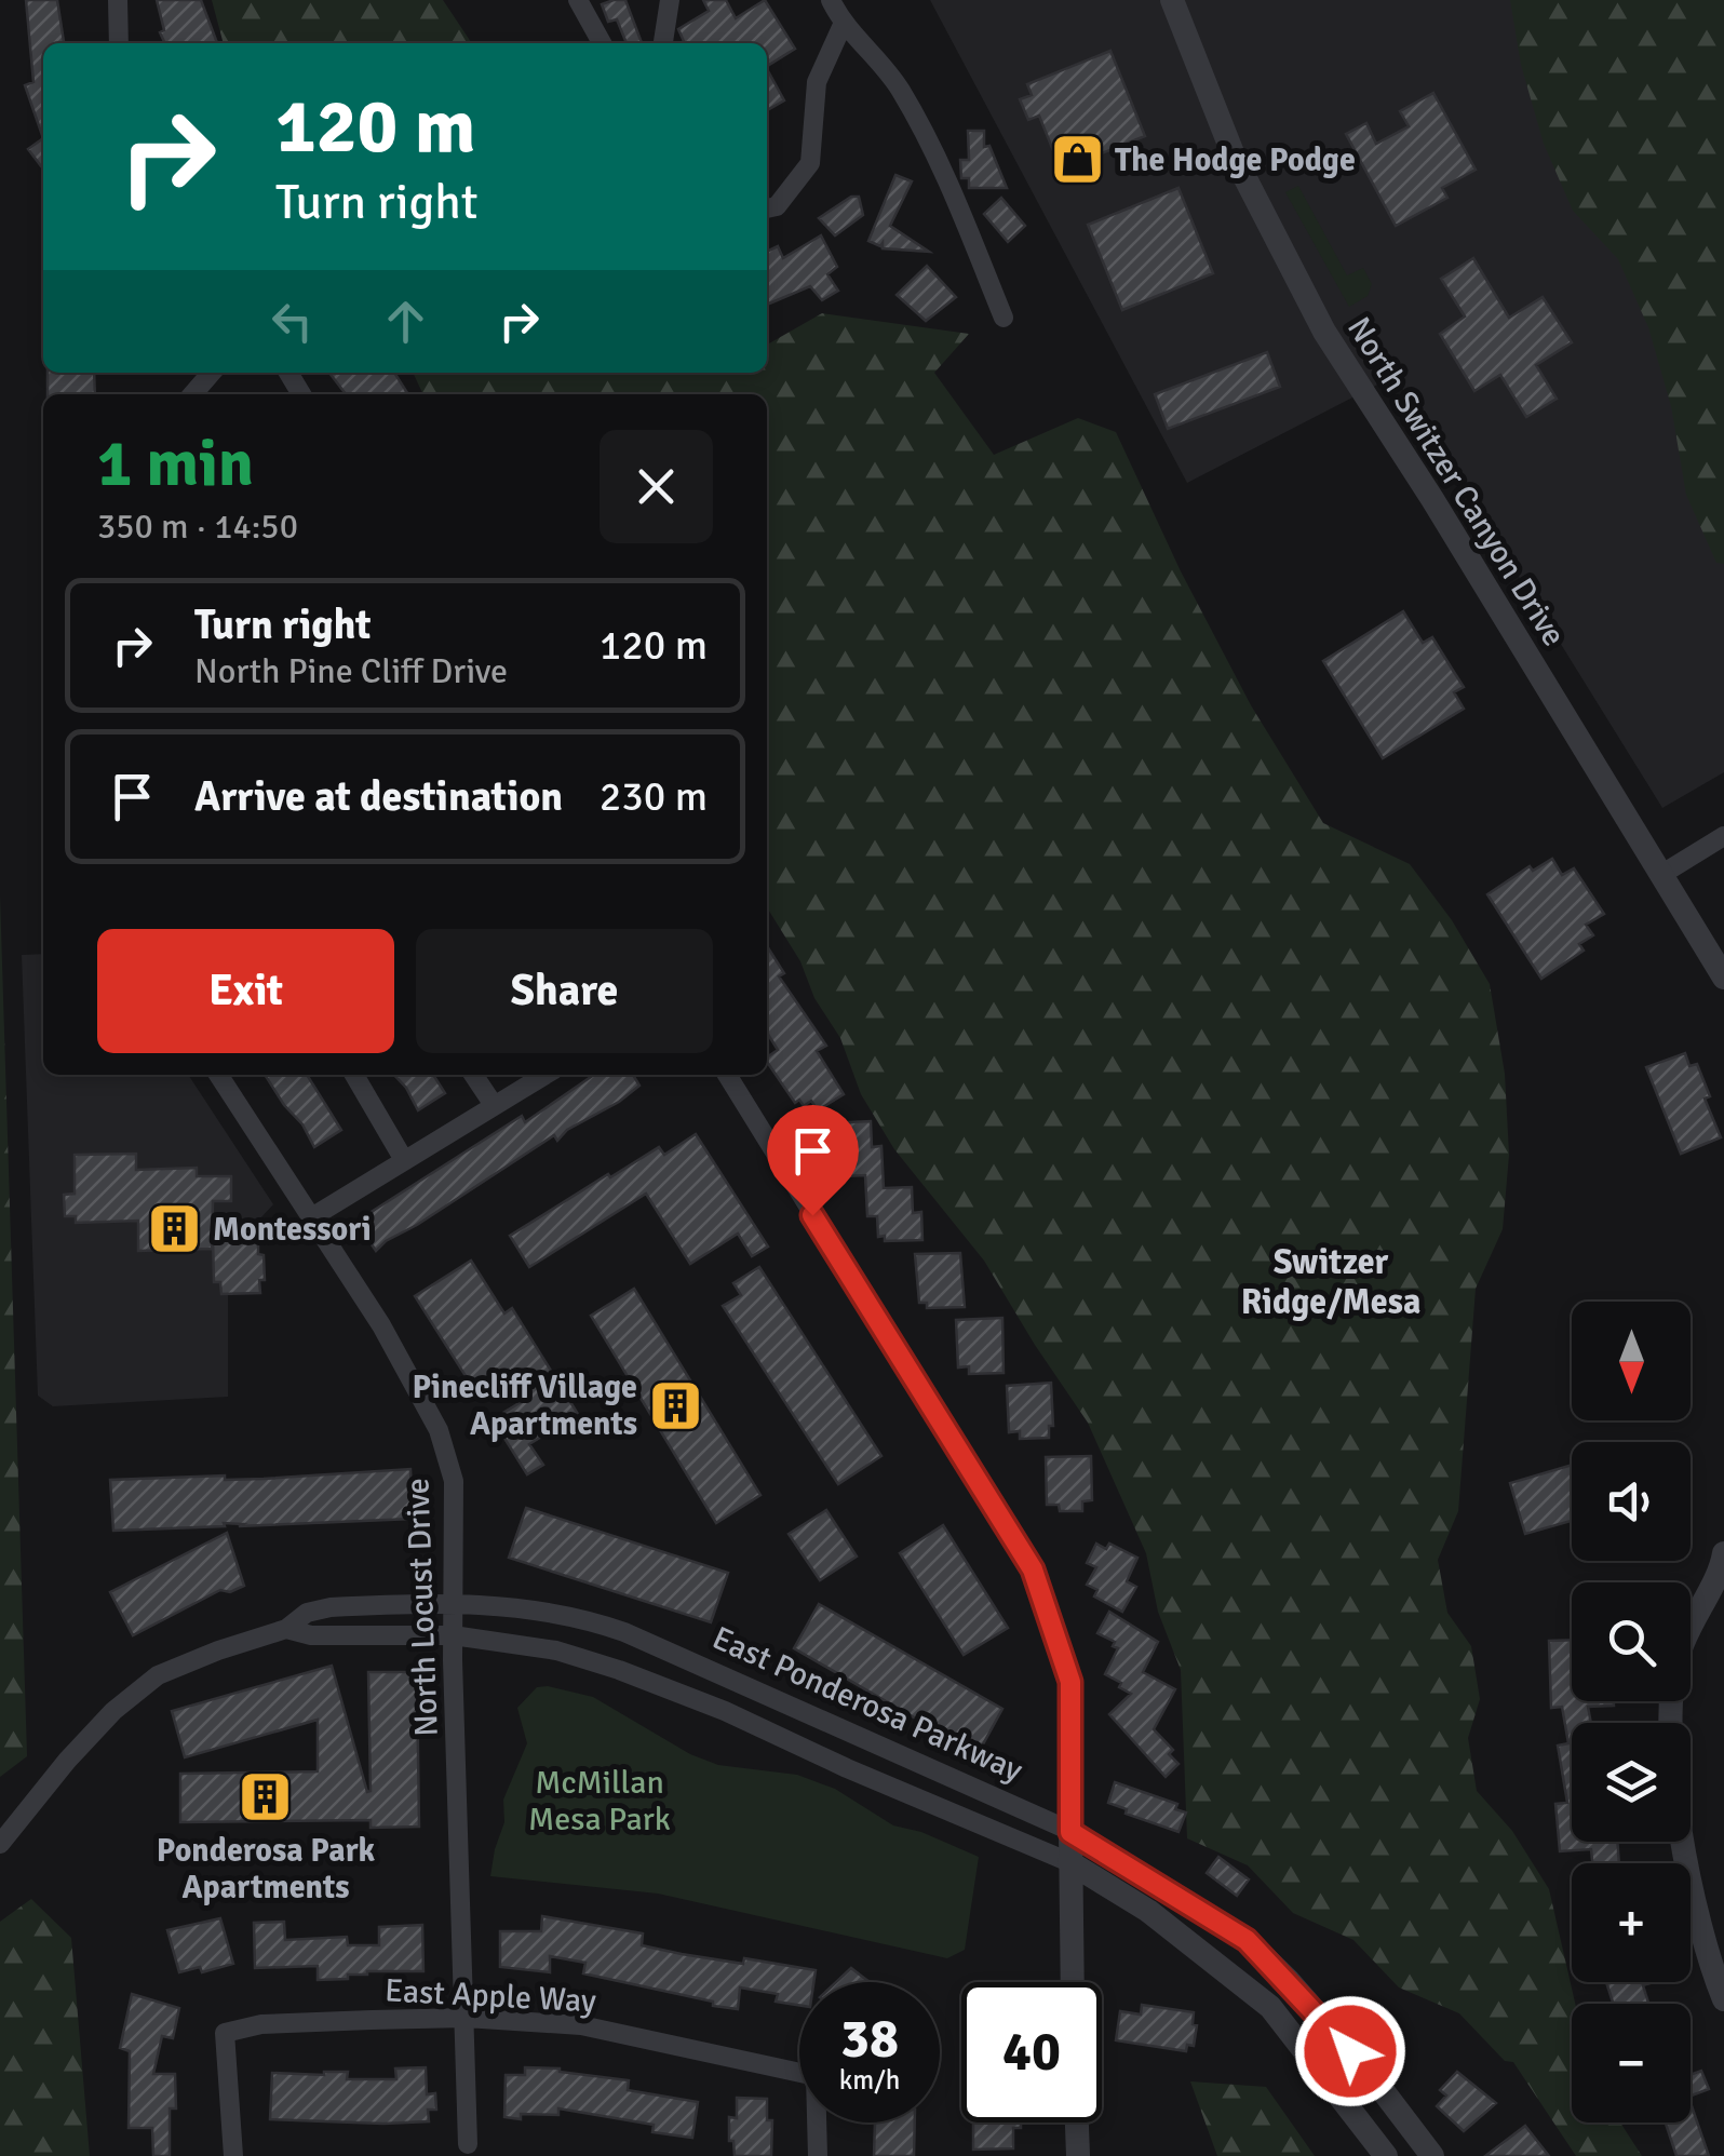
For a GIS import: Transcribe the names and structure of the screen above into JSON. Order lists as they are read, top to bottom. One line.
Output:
{"streets":{"street":["North Switzer Canyon Drive","North Locust Drive","East Ponderosa Parkway","East Apple Way"]},"crossings":[["North Locust Drive","East Ponderosa Parkway"],["North Locust Drive","East Apple Way"]],"districts":["Switzer Ridge/Mesa"],"parks":["McMillan Mesa Park"],"places":{"shop":["The Hodge Podge"],"building":["Montessori","Pinecliff Village Apartments","Ponderosa Park Apartments"]},"north":"bottom","page":{"turn":["120 m","Turn right"],"heading":["1 min","350 m · 14:50"],"list":[{"name":"Turn right","note":"North Pine Cliff Drive","value":"120 m"},{"name":"Arrive at destination","value":"230 m"}],"buttons":["Exit","Share"],"map_buttons":["+","−"],"speed":"38 km/h","limit":"40"}}
